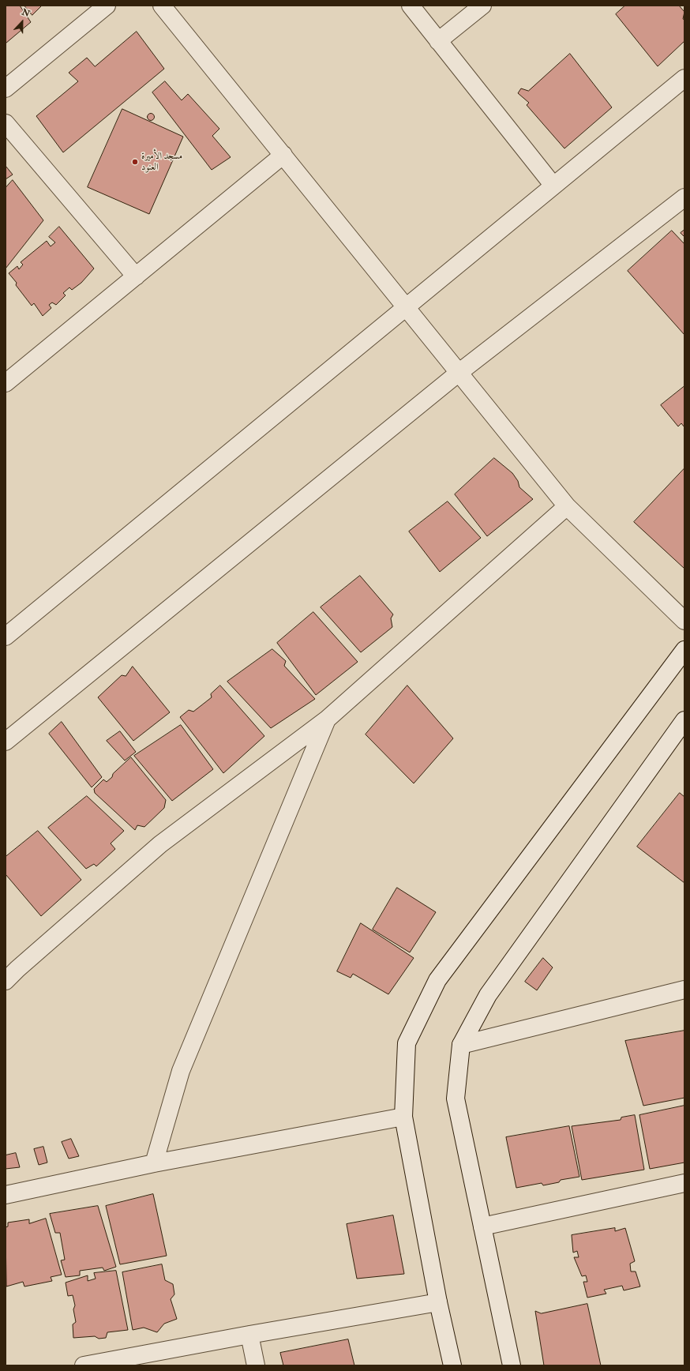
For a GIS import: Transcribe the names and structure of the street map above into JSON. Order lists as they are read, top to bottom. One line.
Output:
{"places":["مسجد الأميرة العنود"],"north":"top"}
